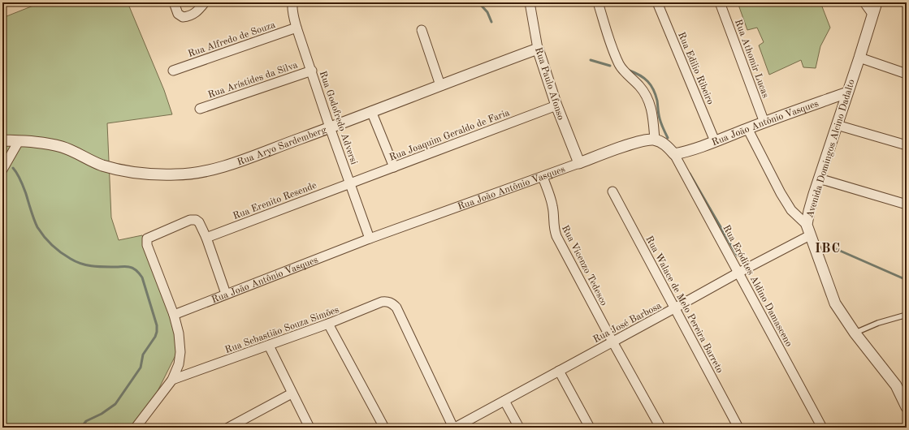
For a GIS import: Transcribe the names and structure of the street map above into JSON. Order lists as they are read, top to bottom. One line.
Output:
{"streets":{"street":["Rua Alfredo de Souza","Rua Athomir Lucas","Rua Edilio Ribeiro","Rua Arístides da Silva","Rua Paulo Afonso","Rua Godofredo Adversi","Rua João Antônio Vasques","Rua Joaquim Geraldo de Faria","Rua Aryo Sardemberg","Avenida Domingos Alcino Dadalto","Rua Erenito Resende","Rua Vicenzo Tedesco","Rua Eródites Aldino Damasceno","Rua Walace de Melo Pereira Barreto","Rua José Barbosa","Rua Sebastião Souza Simões"]},"crossings":[["Rua Alfredo de Souza","Rua Godofredo Adversi"],["Rua Athomir Lucas","Rua João Antônio Vasques"],["Rua Edilio Ribeiro","Rua João Antônio Vasques"],["Rua Arístides da Silva","Rua Godofredo Adversi"],["Rua Paulo Afonso","Rua João Antônio Vasques"],["Rua Paulo Afonso","Rua Joaquim Geraldo de Faria"],["Rua Paulo Afonso","Rua Aryo Sardemberg"],["Rua Godofredo Adversi","Rua João Antônio Vasques"],["Rua Godofredo Adversi","Rua Joaquim Geraldo de Faria"],["Rua Godofredo Adversi","Rua Aryo Sardemberg"],["Rua Godofredo Adversi","Rua Erenito Resende"],["Rua João Antônio Vasques","Avenida Domingos Alcino Dadalto"],["Rua João Antônio Vasques","Rua Vicenzo Tedesco"],["Rua João Antônio Vasques","Rua Eródites Aldino Damasceno"],["Rua Joaquim Geraldo de Faria","Rua Erenito Resende"],["Avenida Domingos Alcino Dadalto","Rua José Barbosa"],["Rua Vicenzo Tedesco","Rua José Barbosa"],["Rua Eródites Aldino Damasceno","Rua José Barbosa"],["Rua Walace de Melo Pereira Barreto","Rua José Barbosa"],["Rua José Barbosa","Rua Sebastião Souza Simões"]],"districts":["IBC"]}
